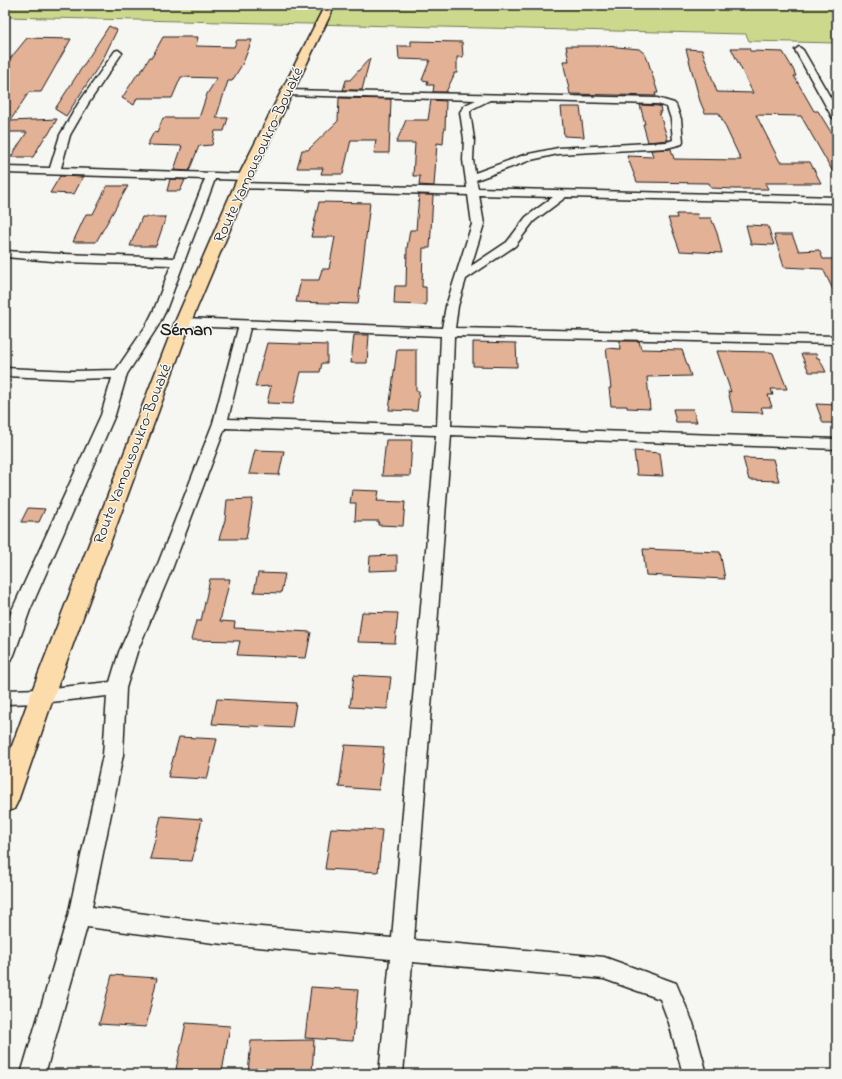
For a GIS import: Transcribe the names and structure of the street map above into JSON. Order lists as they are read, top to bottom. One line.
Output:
{"streets":{"main road":["Route Yamousoukro-Bouaké"]},"districts":["Séman"]}
